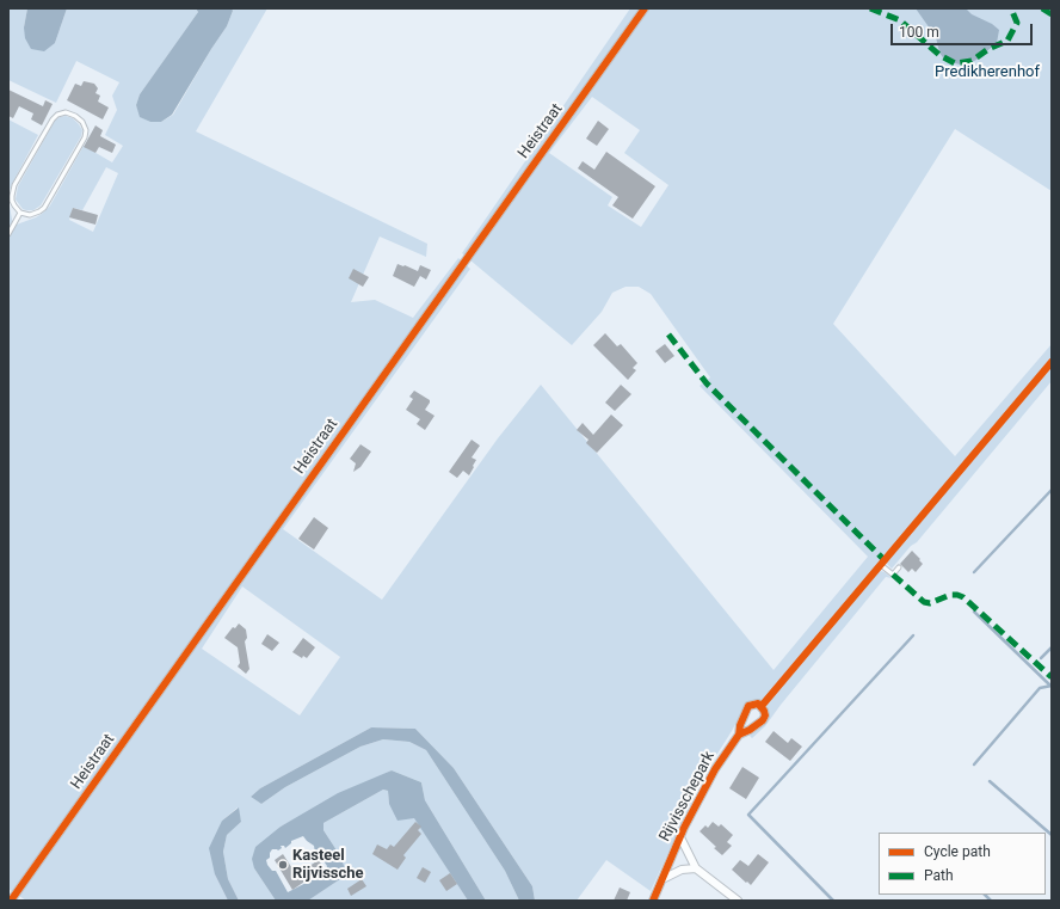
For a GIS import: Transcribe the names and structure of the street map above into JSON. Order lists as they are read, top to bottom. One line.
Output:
{"streets":{"street":["Heistraat","Rijvisschepark"]},"parks":["Predikherenhof"],"places":["Kasteel Rijvissche"],"legend":["Cycle path","Path"],"scale_bar":"100 m"}
